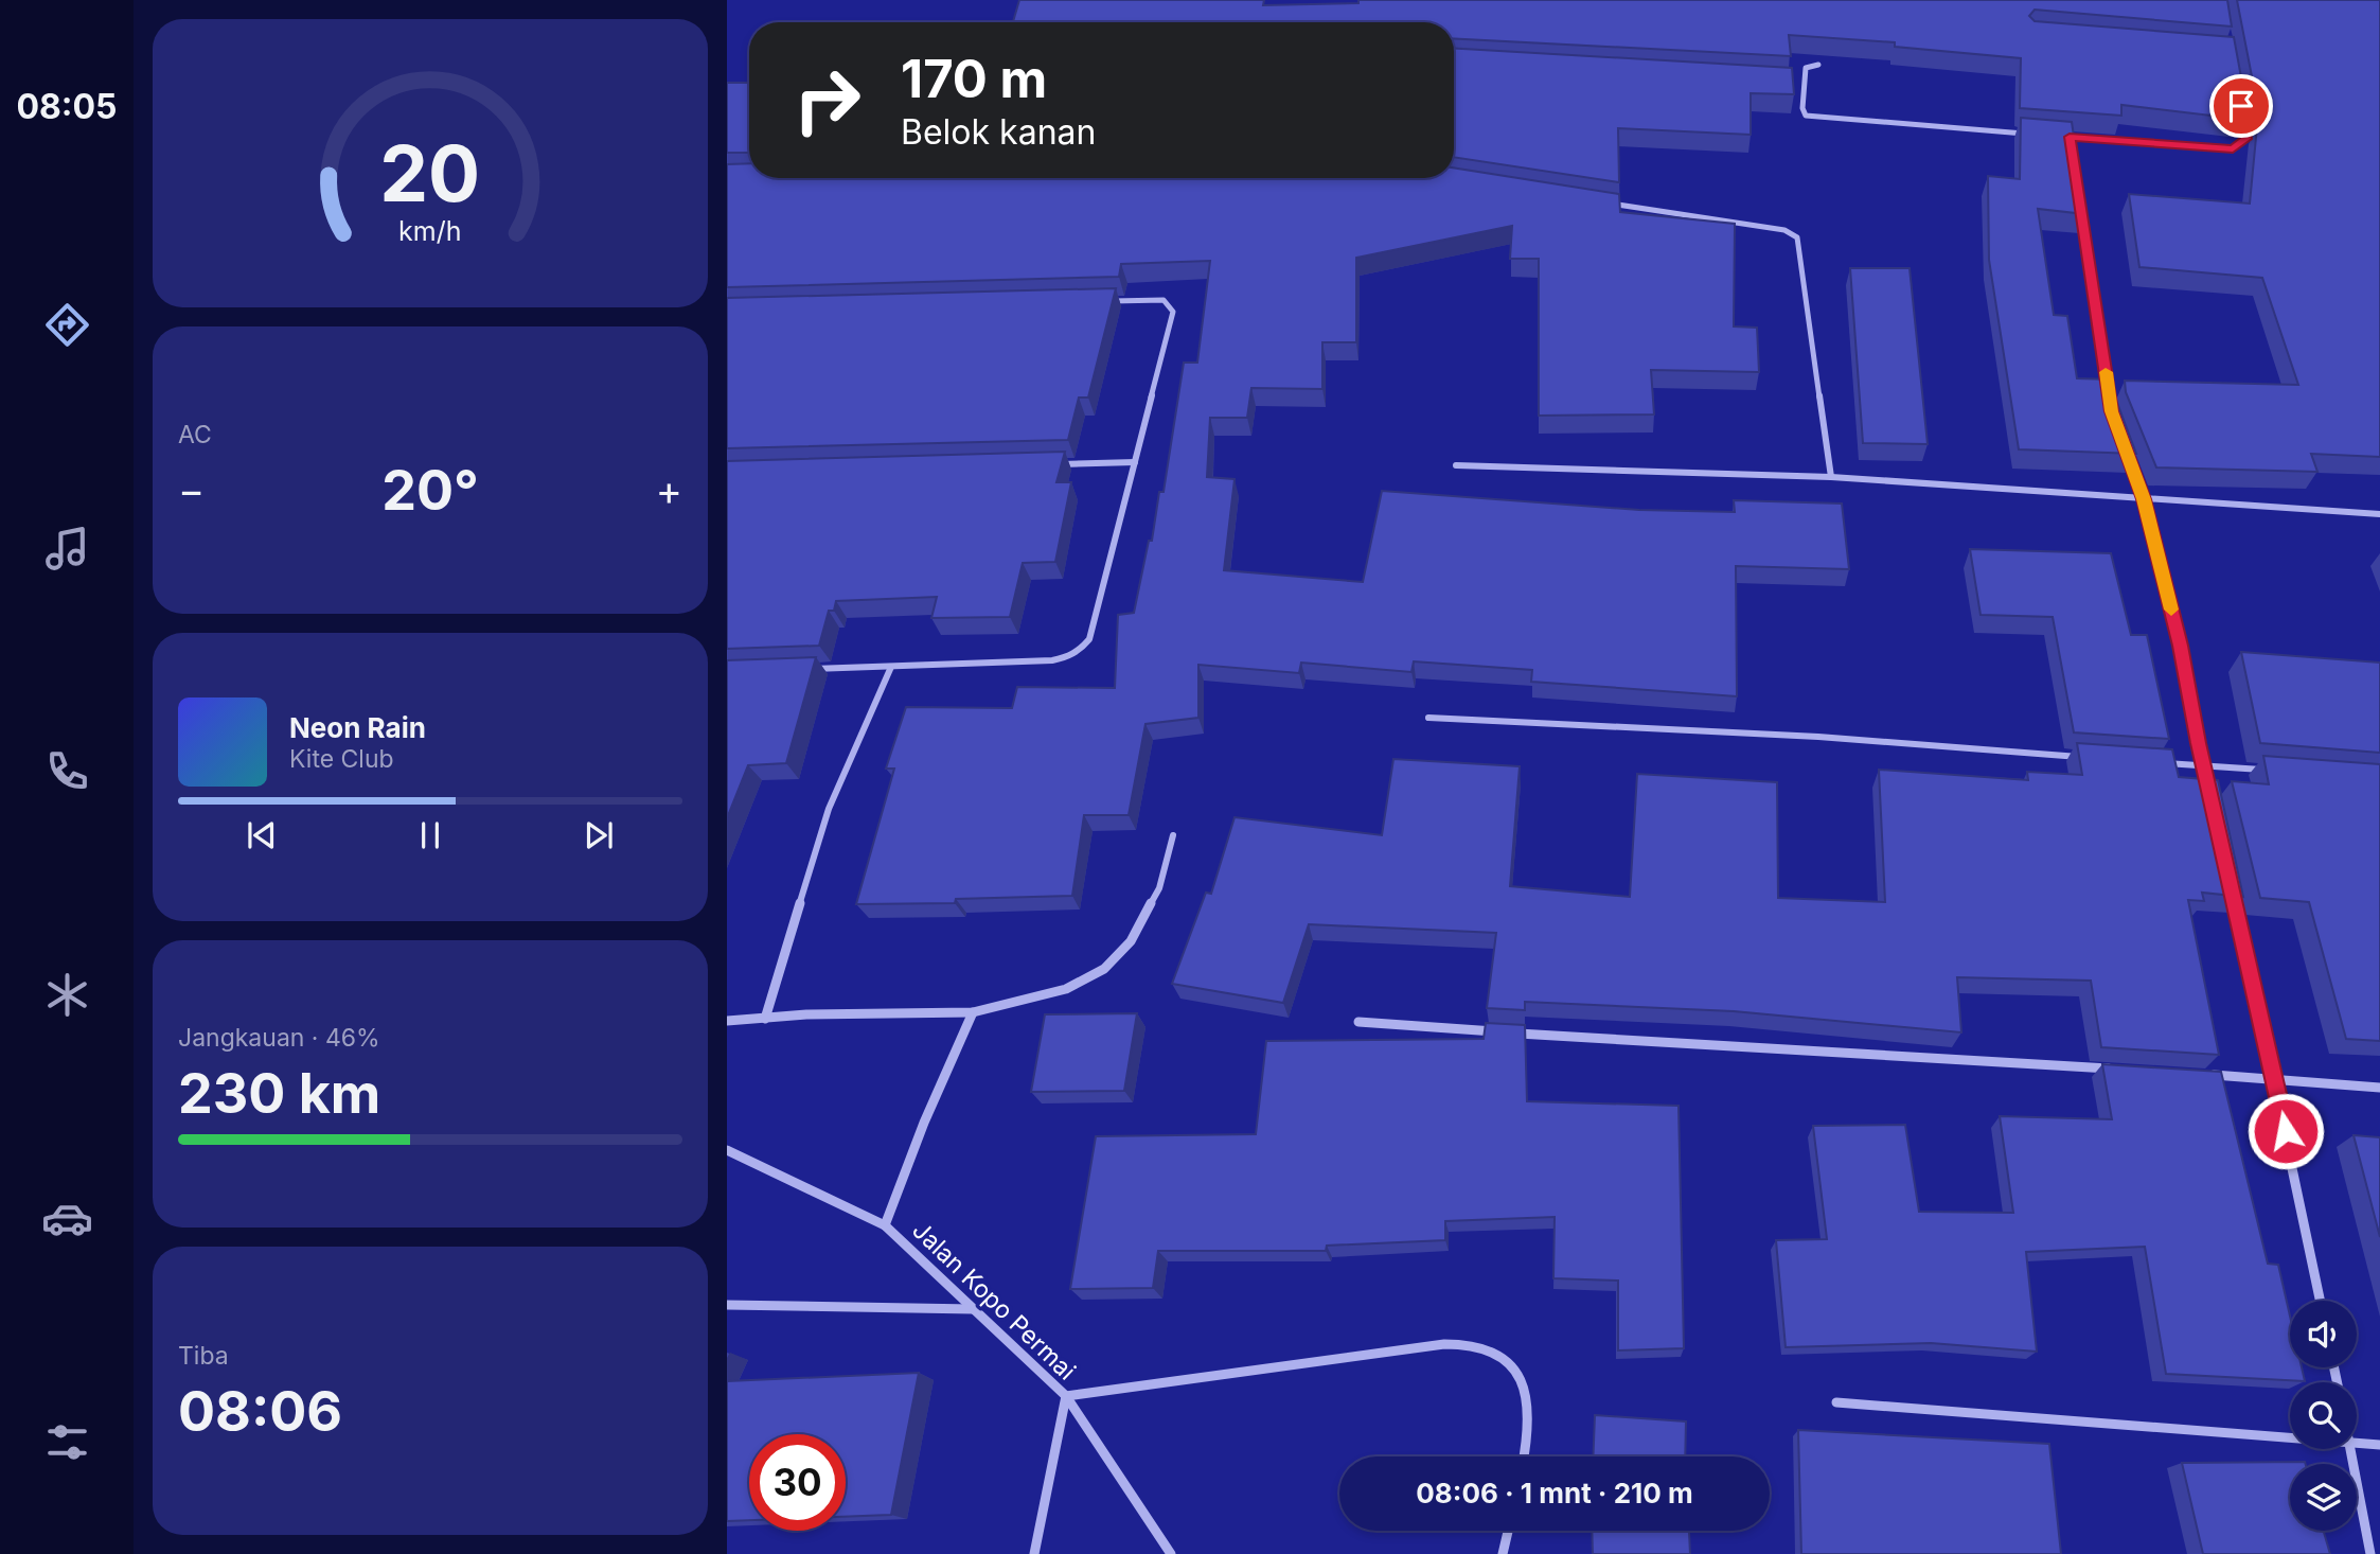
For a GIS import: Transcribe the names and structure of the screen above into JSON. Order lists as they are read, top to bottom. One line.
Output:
{"streets":{"street":["Jalan Kopo Permai"]},"page":{"tabs":"08:05","turn":["170 m","Belok kanan"],"tile":["AC",["Jangkauan · 46%","230 km"],["Tiba","08:06"]],"heat":["−","20°","+"],"song":["Neon Rain","Kite Club"],"limit":"30","trip":"08:06 · 1 mnt · 210 m","gauge":["20","km/h"]}}
